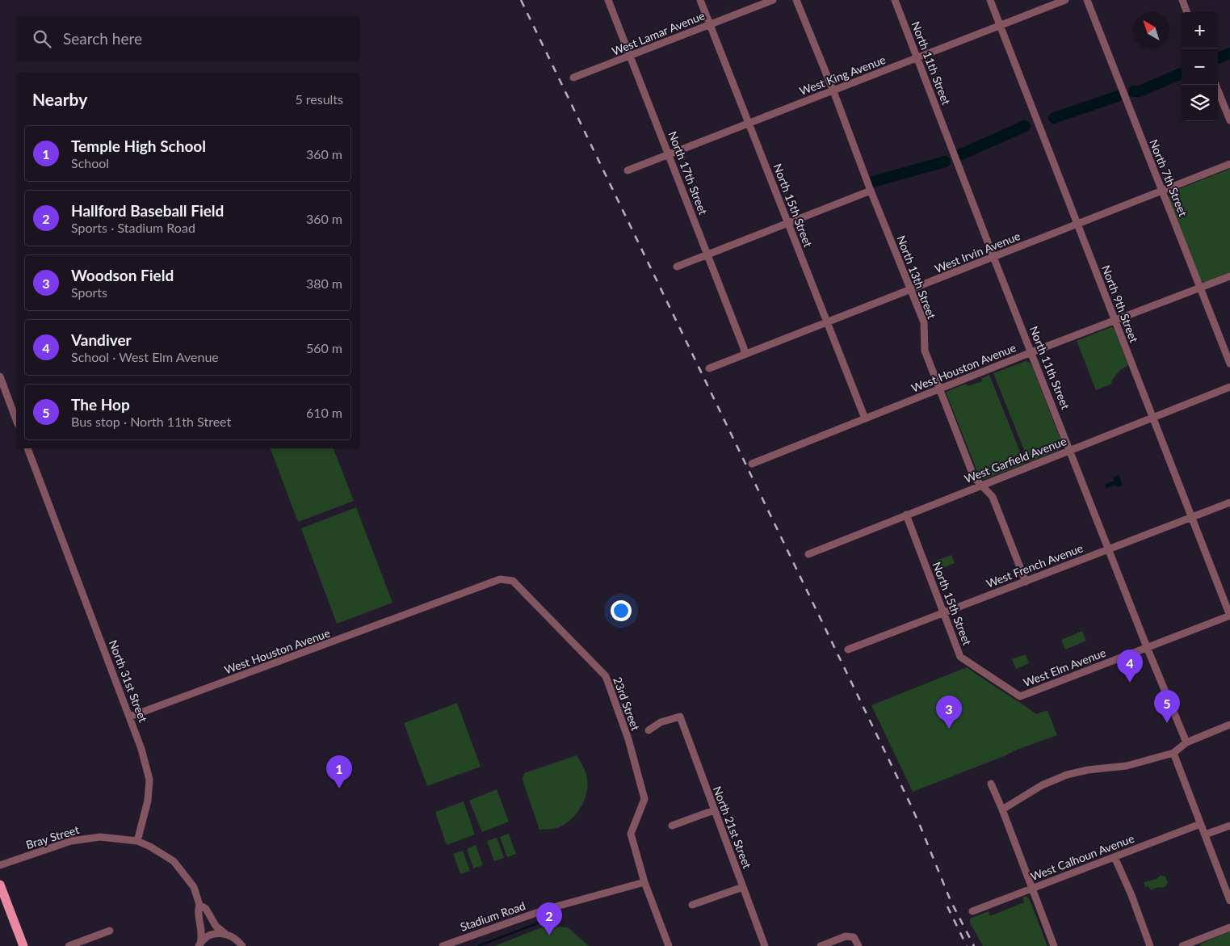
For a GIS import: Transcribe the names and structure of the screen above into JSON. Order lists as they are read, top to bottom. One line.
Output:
{"streets":{"street":["West Lamar Avenue","North 11th Street","West King Avenue","North 17th Street","North 7th Street","North 15th Street","West Irvin Avenue","North 13th Street","North 9th Street","West Houston Avenue","West Garfield Avenue","West French Avenue","West Elm Avenue","North 31st Street","23rd Street","North 21st Street","Bray Street","West Calhoun Avenue","Stadium Road"]},"crossings":[["West Lamar Avenue","North 17th Street"],["West Lamar Avenue","North 15th Street"],["North 11th Street","West King Avenue"],["North 11th Street","West Irvin Avenue"],["North 11th Street","West Houston Avenue"],["North 11th Street","West Garfield Avenue"],["North 11th Street","West French Avenue"],["North 11th Street","West Elm Avenue"],["West King Avenue","North 17th Street"],["West King Avenue","North 15th Street"],["West King Avenue","North 13th Street"],["West King Avenue","North 9th Street"],["North 17th Street","West Irvin Avenue"],["North 7th Street","West Irvin Avenue"],["North 7th Street","West Houston Avenue"],["North 15th Street","West Irvin Avenue"],["North 15th Street","West Houston Avenue"],["North 15th Street","West Garfield Avenue"],["North 15th Street","West French Avenue"],["North 15th Street","West Elm Avenue"],["West Irvin Avenue","North 13th Street"],["West Irvin Avenue","North 9th Street"],["North 13th Street","West Houston Avenue"],["North 13th Street","West Garfield Avenue"],["North 13th Street","West French Avenue"],["North 9th Street","West Houston Avenue"],["North 9th Street","West Garfield Avenue"],["North 9th Street","West French Avenue"],["North 9th Street","West Elm Avenue"],["West Houston Avenue","North 31st Street"],["West Houston Avenue","23rd Street"],["North 31st Street","Bray Street"],["23rd Street","Stadium Road"]],"north":"top left","page":{"map_buttons":["+","−"],"search":"Search here","heading":["Nearby","5 results"],"list":[{"mark":"1","name":"Temple High School","note":"School","value":"360 m"},{"mark":"2","name":"Hallford Baseball Field","note":"Sports · Stadium Road","value":"360 m"},{"mark":"3","name":"Woodson Field","note":"Sports","value":"380 m"},{"mark":"4","name":"Vandiver","note":"School · West Elm Avenue","value":"560 m"},{"mark":"5","name":"The Hop","note":"Bus stop · North 11th Street","value":"610 m"}],"pins":["4","5","3","1","2"]}}
